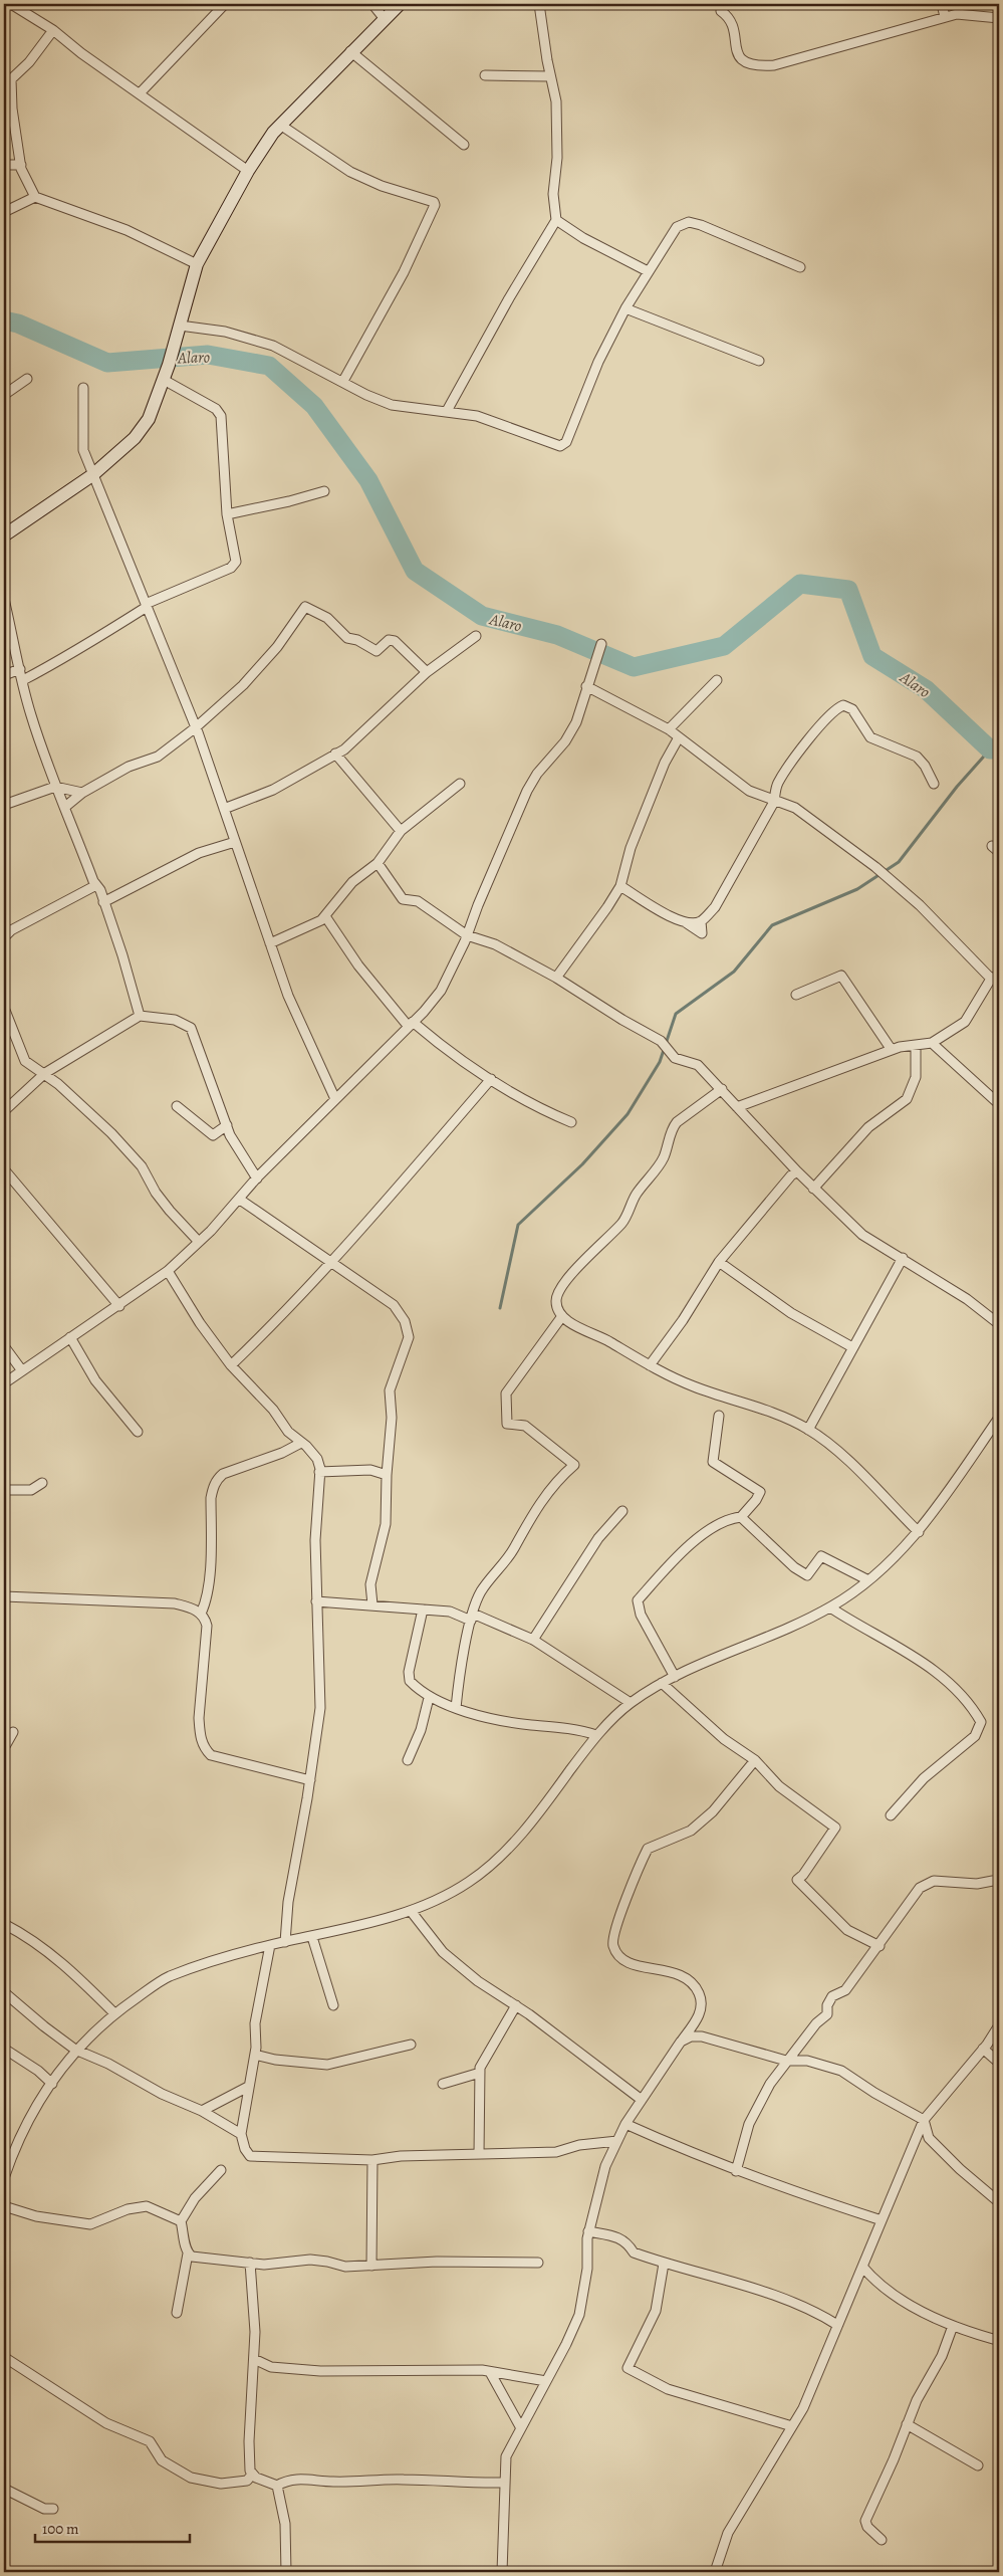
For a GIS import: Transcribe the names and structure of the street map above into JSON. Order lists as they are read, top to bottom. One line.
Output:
{"water":["Alaro"],"scale_bar":"100 m"}
